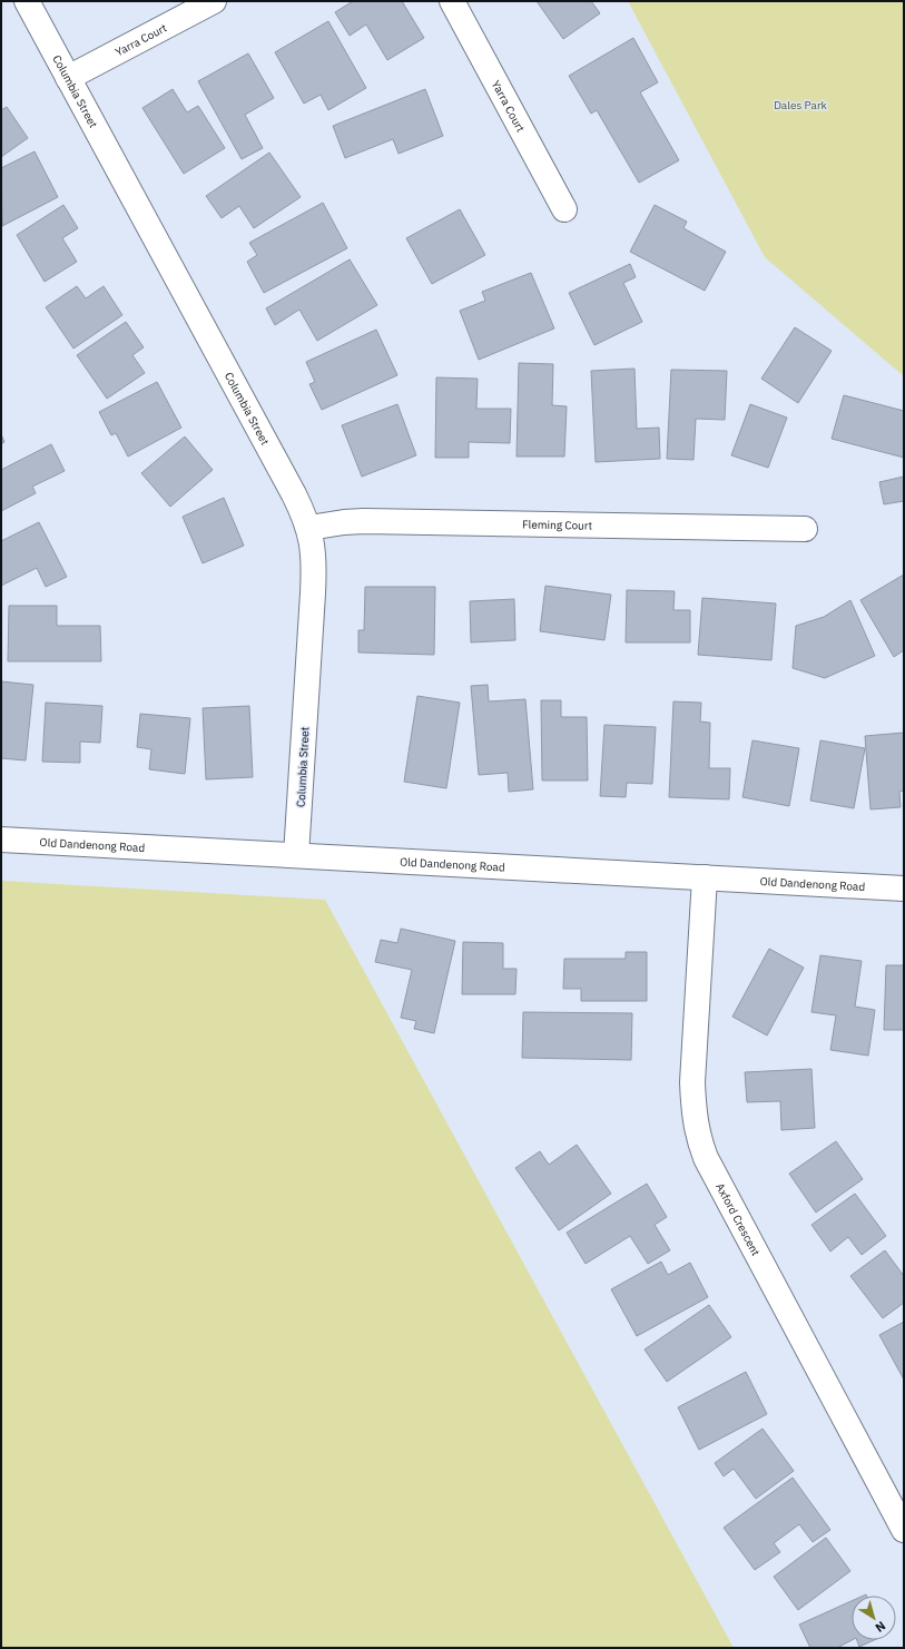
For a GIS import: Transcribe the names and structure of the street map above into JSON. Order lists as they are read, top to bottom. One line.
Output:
{"streets":{"street":["Yarra Court","Columbia Street","Fleming Court","Old Dandenong Road","Axford Crescent"]},"crossings":[["Yarra Court","Columbia Street"],["Columbia Street","Fleming Court"],["Columbia Street","Old Dandenong Road"],["Old Dandenong Road","Axford Crescent"]],"parks":["Dales Park"],"north":"bottom right"}
